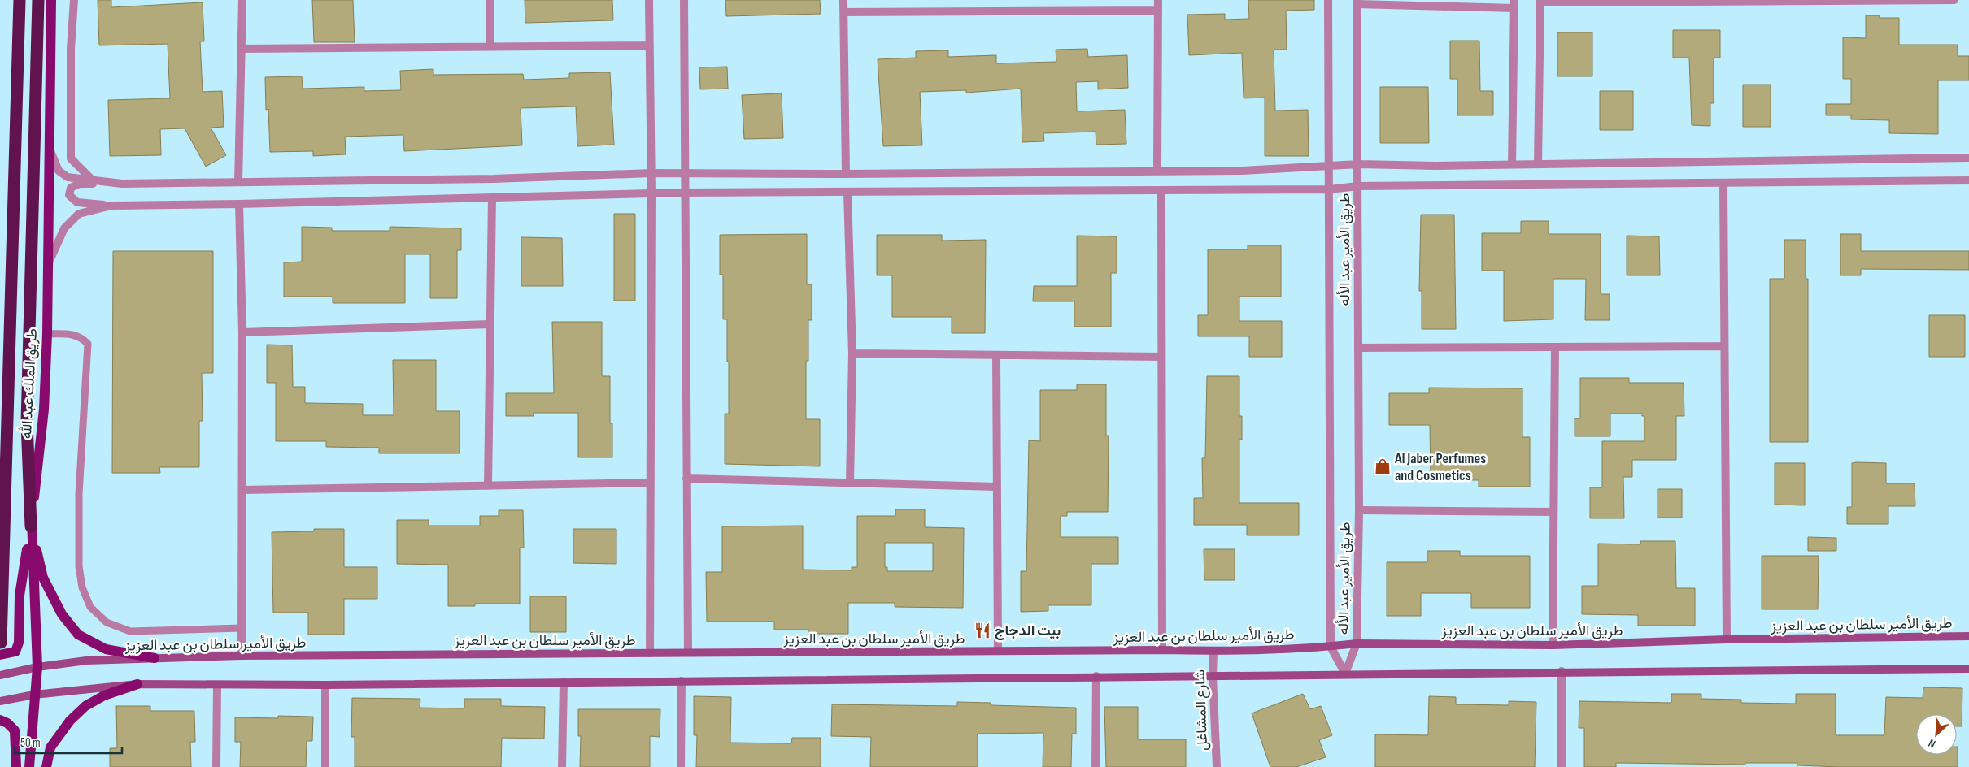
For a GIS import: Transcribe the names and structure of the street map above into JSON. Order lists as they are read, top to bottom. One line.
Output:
{"streets":{"main road":["طريق الملك عبد الله","طريق الأمير سلطان بن عبد العزيز"],"street":["طريق الأمير عبد الأله","شارع المشاغل"]},"crossings":[["طريق الأمير عبد الأله","طريق الأمير سلطان بن عبد العزيز"],["طريق الملك عبد الله","طريق الأمير سلطان بن عبد العزيز"],["طريق الأمير سلطان بن عبد العزيز","شارع المشاغل"]],"places":{"shop":["Al Jaber Perfumes and Cosmetics"],"restaurant":["بيت الدجاج"]},"scale_bar":"50 m","north":"bottom left"}
